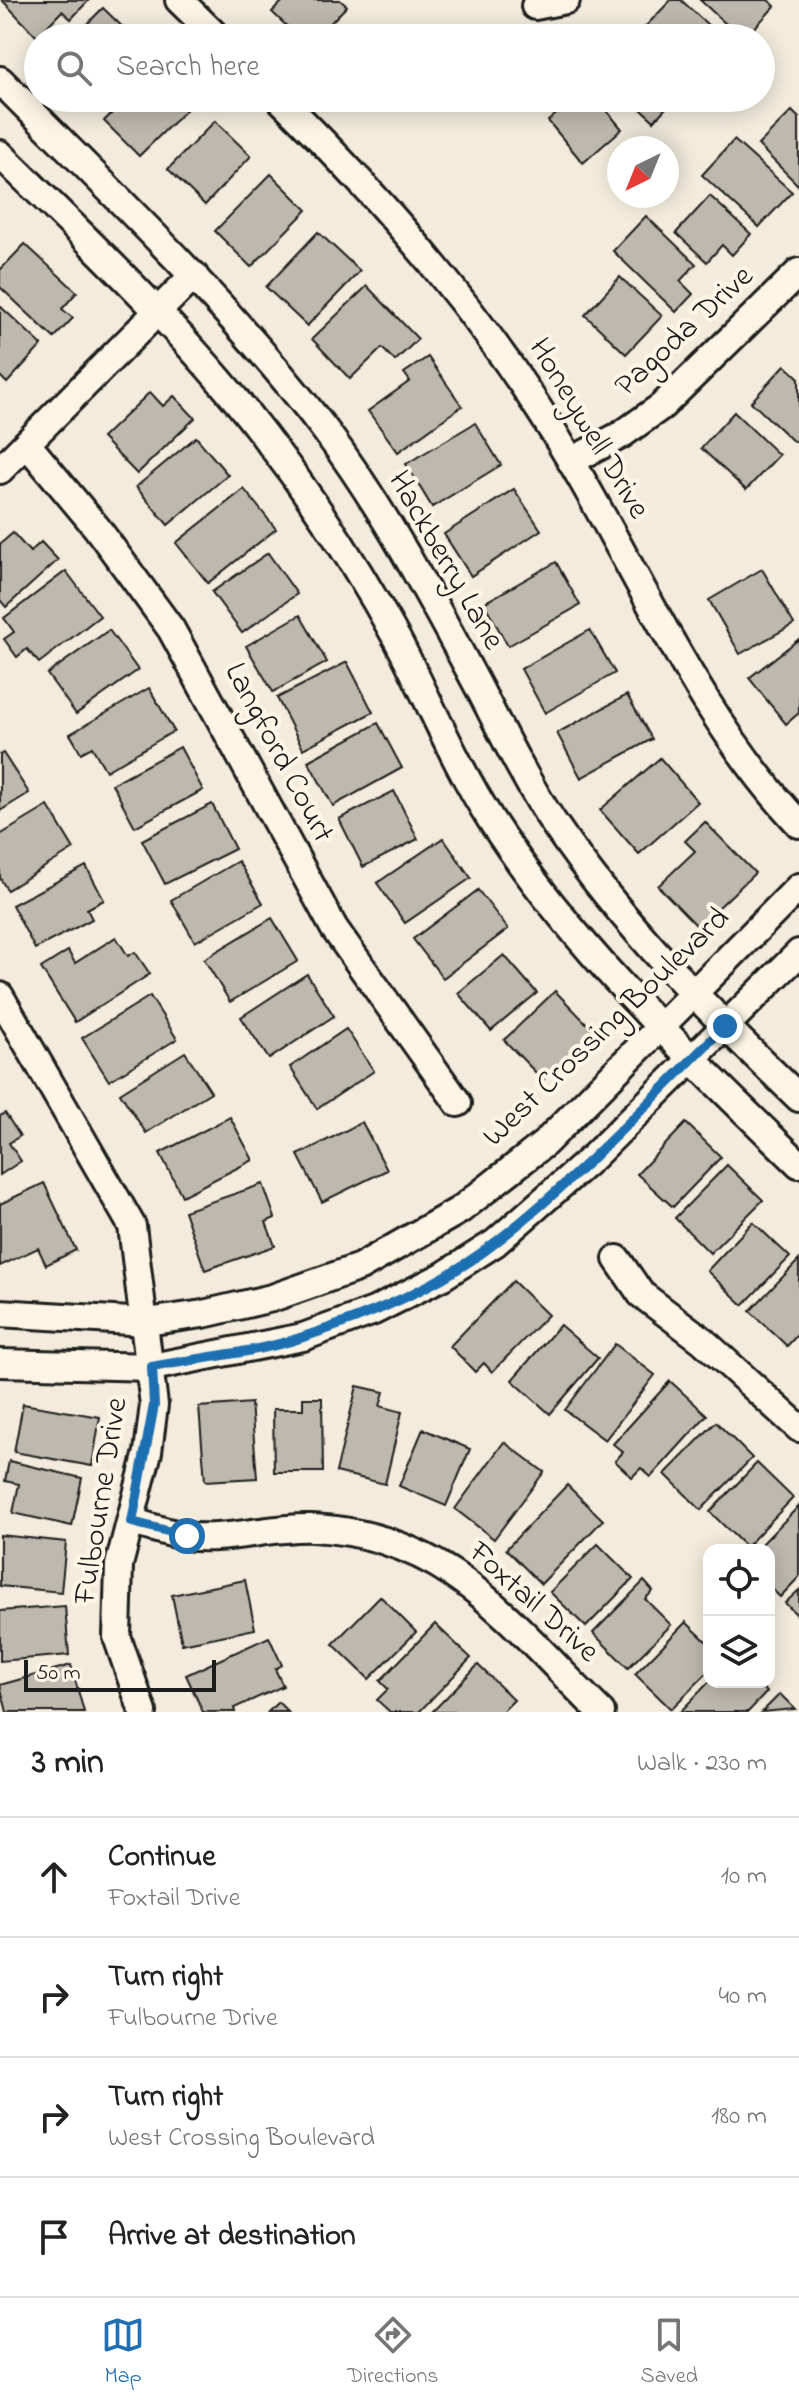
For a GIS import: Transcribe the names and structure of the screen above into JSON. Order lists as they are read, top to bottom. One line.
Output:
{"streets":{"street":["Pagoda Drive","Honeywell Drive","Hackberry Lane","Langford Court","West Crossing Boulevard","Fulbourne Drive","Foxtail Drive"]},"crossings":[["Pagoda Drive","Honeywell Drive"],["Hackberry Lane","West Crossing Boulevard"],["West Crossing Boulevard","Fulbourne Drive"],["Fulbourne Drive","Foxtail Drive"]],"scale_bar":"50 m","north":"bottom left","page":{"search":"Search here","scale":"50 m","heading":["3 min","Walk · 230 m"],"list":[["Continue","Foxtail Drive","10 m"],["Turn right","Fulbourne Drive","40 m"],["Turn right","West Crossing Boulevard","180 m"],"Arrive at destination"],"nav":["Map","Directions","Saved"]}}
